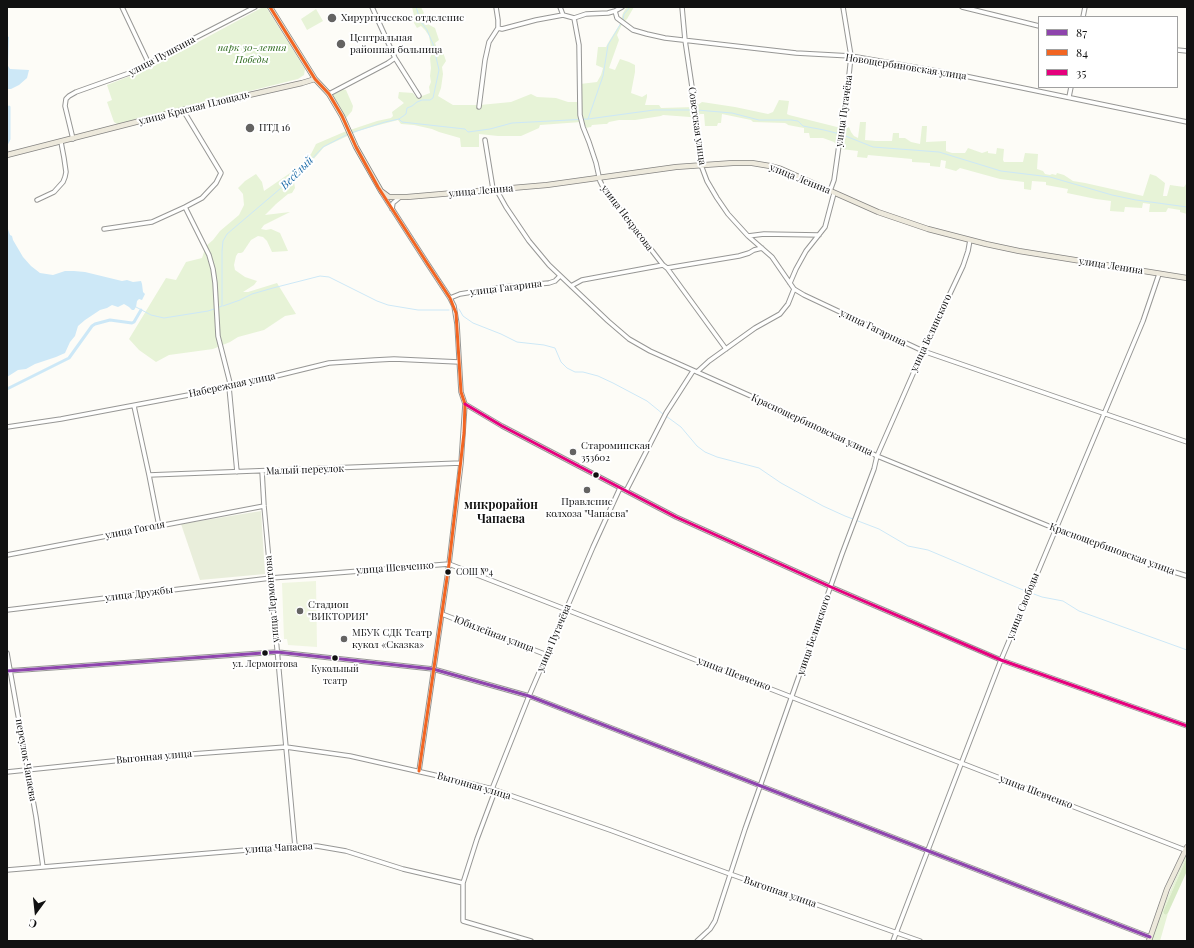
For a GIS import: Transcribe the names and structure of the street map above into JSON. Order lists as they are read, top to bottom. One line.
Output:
{"streets":{"main road":["улица Красная Площадь","улица Ленина"],"street":["улица Пушкина","Новощербиновская улица","улица Пугачёва","Советская улица","улица Некрасова","улица Гагарина","улица Белинского","Набережная улица","Краснощербиновская улица","Малый переулок","улица Гоголя","улица Шевченко","улица Дружбы","улица Лермонтова","улица Свободы","Юбилейная улица","Выгонная улица","переулок Чапаева","улица Чапаева"]},"crossings":[["улица Пушкина","улица Красная Площадь"],["Новощербиновская улица","улица Пугачёва"],["Новощербиновская улица","Советская улица"],["улица Пугачёва","улица Ленина"],["улица Пугачёва","улица Гагарина"],["улица Пугачёва","улица Шевченко"],["улица Пугачёва","Юбилейная улица"],["улица Пугачёва","Выгонная улица"],["улица Пугачёва","улица Чапаева"],["Советская улица","улица Ленина"],["Советская улица","улица Гагарина"],["улица Ленина","улица Некрасова"],["улица Ленина","улица Белинского"],["улица Ленина","Краснощербиновская улица"],["улица Ленина","улица Свободы"],["улица Гагарина","улица Белинского"],["улица Гагарина","Краснощербиновская улица"],["улица Гагарина","улица Свободы"],["улица Белинского","Краснощербиновская улица"],["улица Белинского","улица Шевченко"],["улица Белинского","Выгонная улица"],["Краснощербиновская улица","улица Свободы"],["Малый переулок","улица Лермонтова"],["улица Гоголя","улица Лермонтова"],["улица Шевченко","улица Дружбы"],["улица Шевченко","улица Лермонтова"],["улица Шевченко","улица Свободы"],["улица Дружбы","улица Лермонтова"],["улица Лермонтова","Выгонная улица"],["улица Лермонтова","улица Чапаева"],["улица Свободы","Выгонная улица"],["Выгонная улица","переулок Чапаева"],["переулок Чапаева","улица Чапаева"]],"districts":["микрорайон Чапаева"],"water":["Весёлый"],"parks":["парк 30-летия Победы"],"places":["Хирургическое отделение","Центральная районная больница","ПТД 16","Староминская 353602","Правление колхоза \"Чапаева\"","СОШ №4","Стадион \"ВИКТОРИЯ\"","МБУК СДК Театр кукол «Сказка»","ул. Лермонтова","Кукольный театр"],"lines":["transit line 84","transit line 35","transit line 87"],"legend":["87","84","35"],"north":"bottom"}
